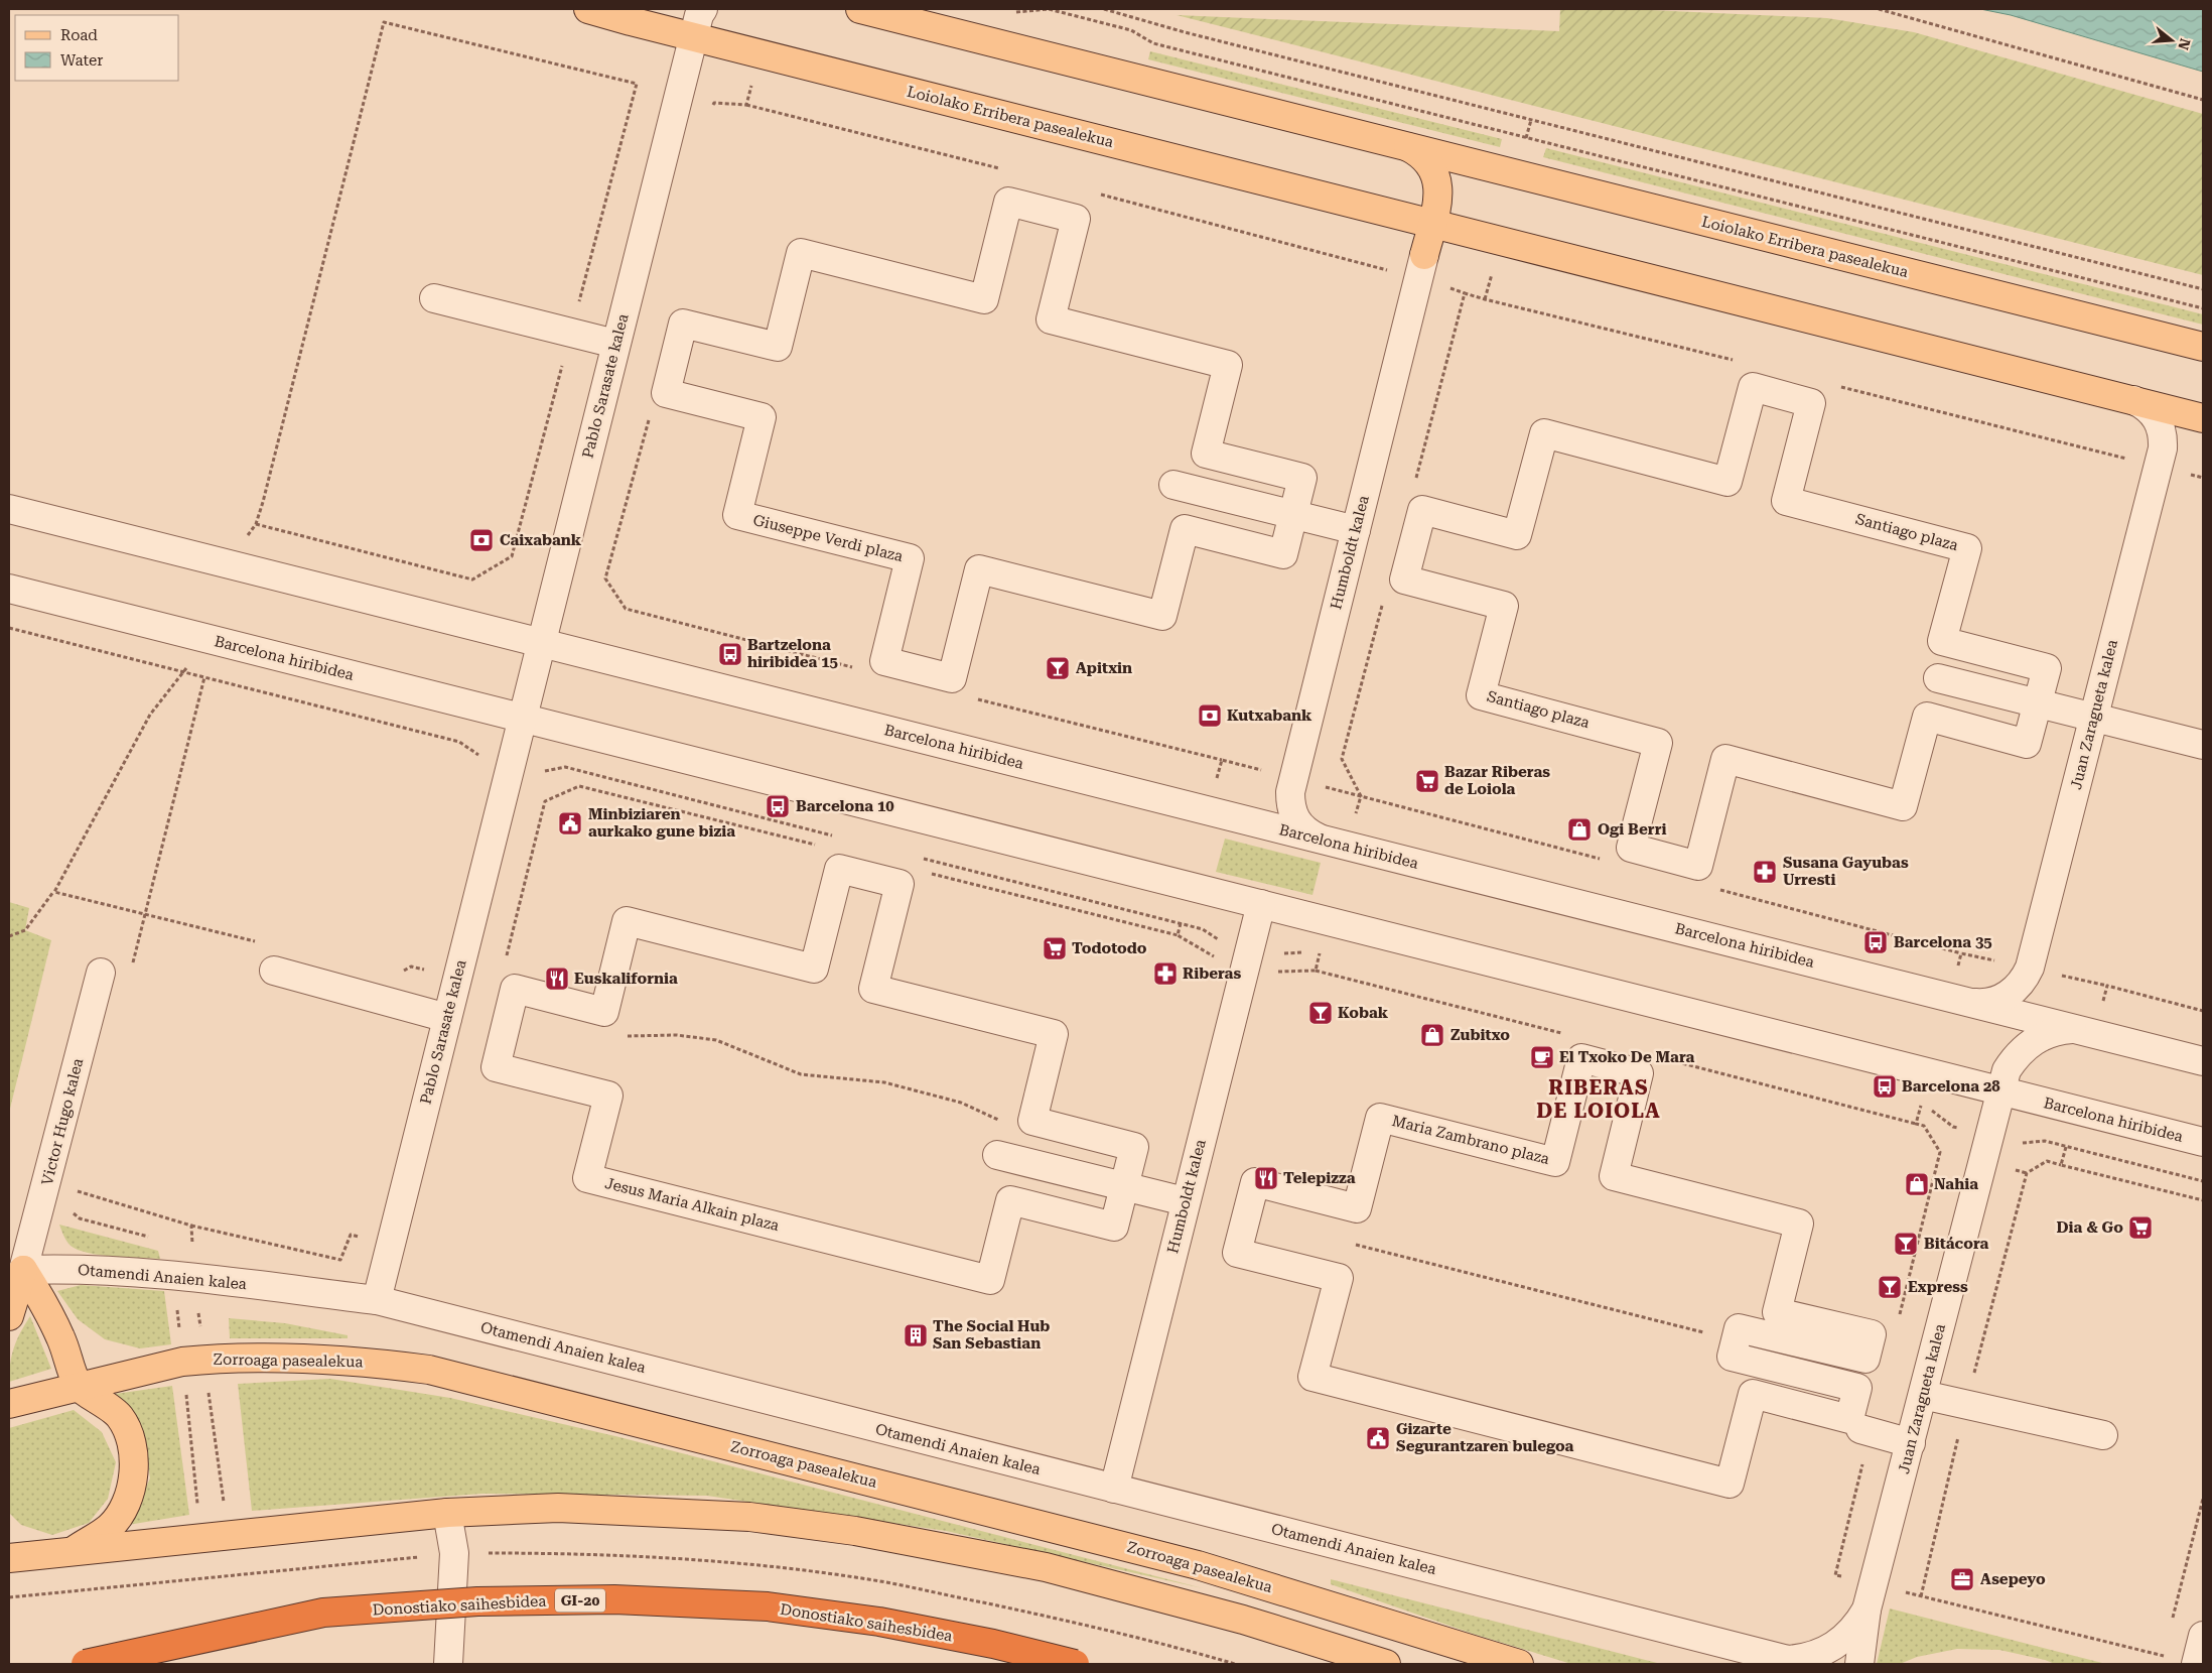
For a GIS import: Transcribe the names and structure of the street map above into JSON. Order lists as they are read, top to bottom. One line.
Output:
{"streets":{"highway":["GI-20","Donostiako saihesbidea"],"main road":["Loiolako Erribera pasealekua","Zorroaga pasealekua"],"street":["Pablo Sarasate kalea","Santiago plaza","Giuseppe Verdi plaza","Humboldt kalea","Barcelona hiribidea","Juan Zaragueta kalea","Victor Hugo kalea","Maria Zambrano plaza","Jesus Maria Alkain plaza","Otamendi Anaien kalea"]},"crossings":[["Loiolako Erribera pasealekua","Pablo Sarasate kalea"],["Loiolako Erribera pasealekua","Humboldt kalea"],["Loiolako Erribera pasealekua","Juan Zaragueta kalea"],["Pablo Sarasate kalea","Barcelona hiribidea"],["Pablo Sarasate kalea","Otamendi Anaien kalea"],["Humboldt kalea","Barcelona hiribidea"],["Humboldt kalea","Otamendi Anaien kalea"],["Barcelona hiribidea","Juan Zaragueta kalea"],["Juan Zaragueta kalea","Otamendi Anaien kalea"],["Victor Hugo kalea","Otamendi Anaien kalea"]],"districts":["RIBERAS DE LOIOLA"],"places":{"bank":["Caixabank","Kutxabank"],"bus stop":["Bartzelona hiribidea 15","Barcelona 10","Barcelona 35","Barcelona 28"],"bar":["Apitxin","Kobak","Bitácora","Express"],"supermarket":["Bazar Riberas de Loiola","Todotodo","Dia & Go"],"public building":["Minbiziaren aurkako gune bizia","Gizarte Segurantzaren bulegoa"],"shop":["Ogi Berri","Zubitxo","Nahia"],"pharmacy":["Susana Gayubas Urresti","Riberas"],"restaurant":["Euskalifornia","Telepizza"],"cafe":["El Txoko De Mara"],"building":["The Social Hub San Sebastian"],"office":["Asepeyo"]},"legend":["Road","Water"],"north":"right"}
